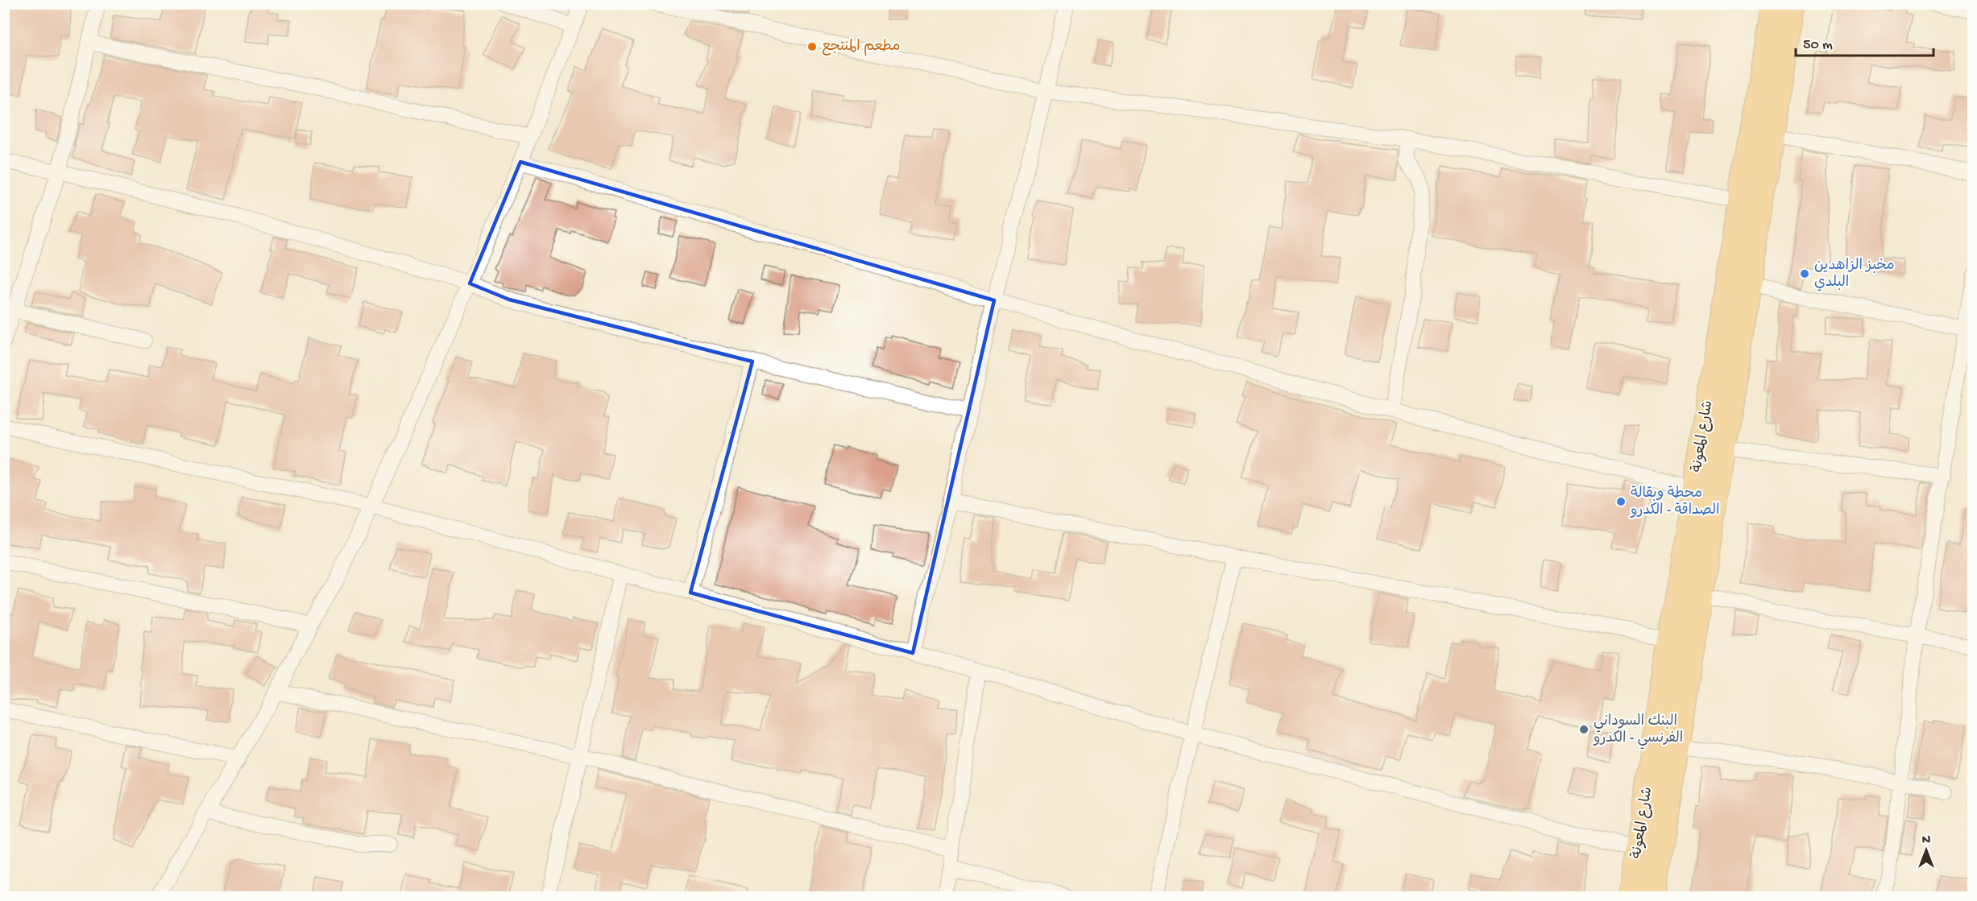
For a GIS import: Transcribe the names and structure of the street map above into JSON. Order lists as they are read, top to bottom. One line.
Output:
{"streets":{"highway":["شارع المعونة"]},"places":["مطعم المنتجع","مخبز الزاهدين البلدي","محطة وبقالة الصداقة - الكدرو","البنك السوداني الفرنسي - الكدرو"],"scale_bar":"50 m","north":"top"}
